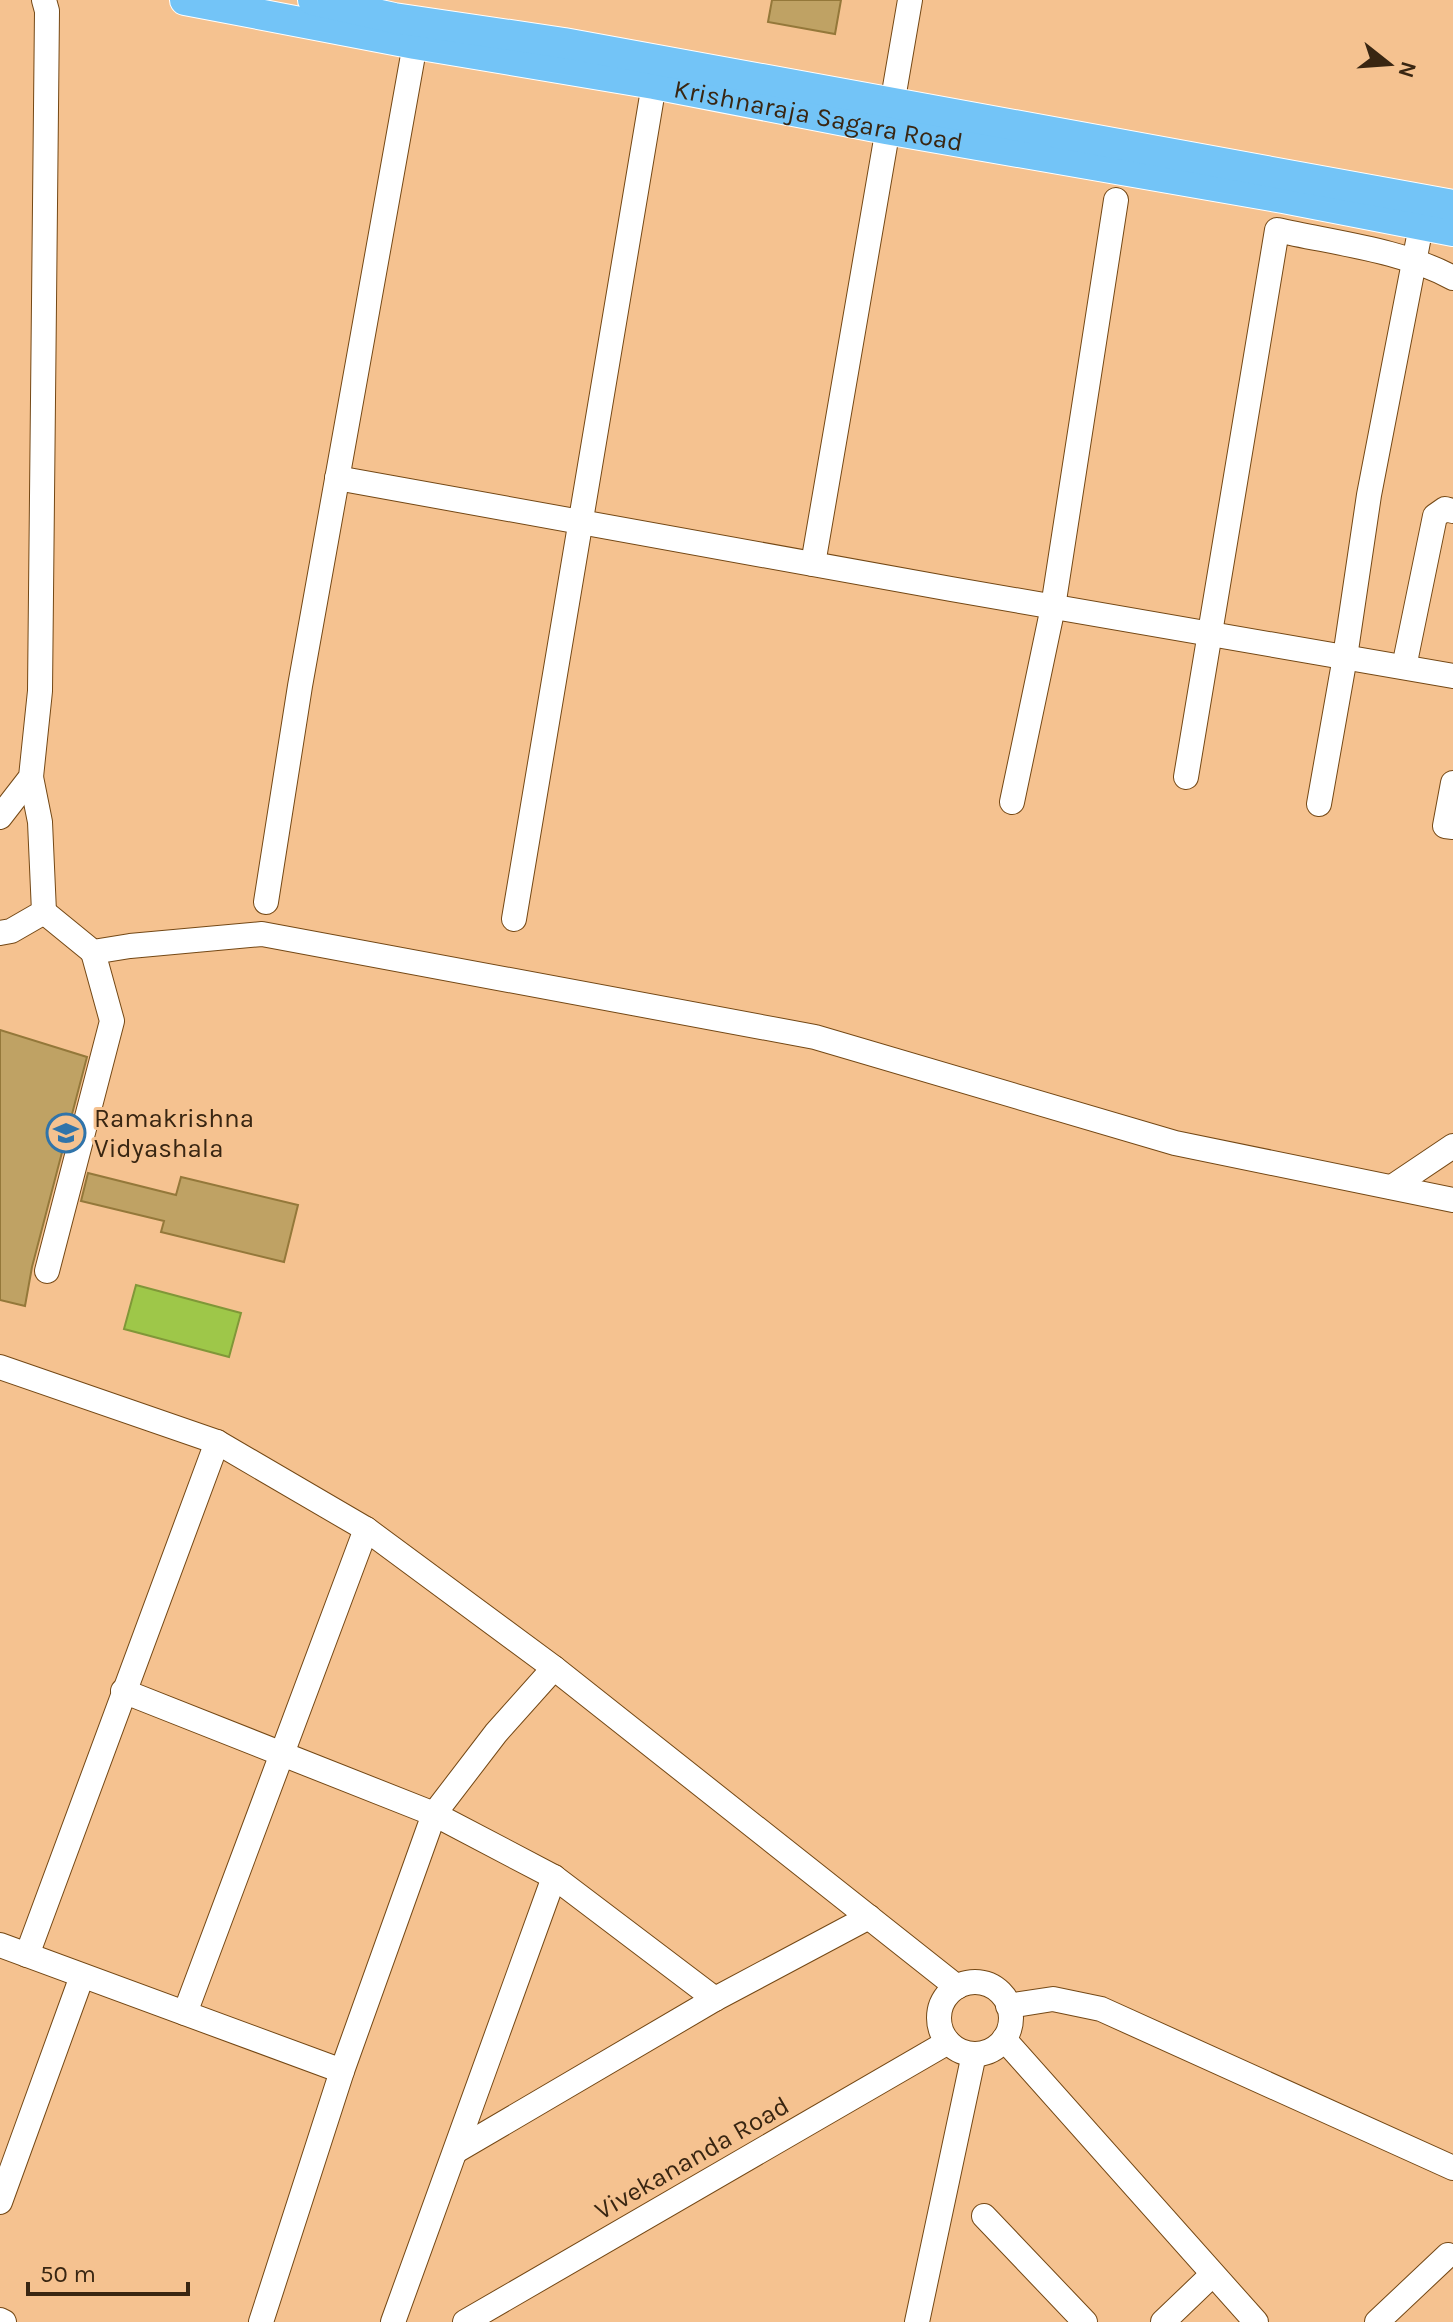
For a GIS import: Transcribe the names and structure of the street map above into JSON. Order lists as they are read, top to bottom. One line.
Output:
{"streets":{"main road":["Krishnaraja Sagara Road"],"street":["Vivekananda Road"]},"places":{"school or university":["Ramakrishna Vidyashala"]},"scale_bar":"50 m","north":"right"}
